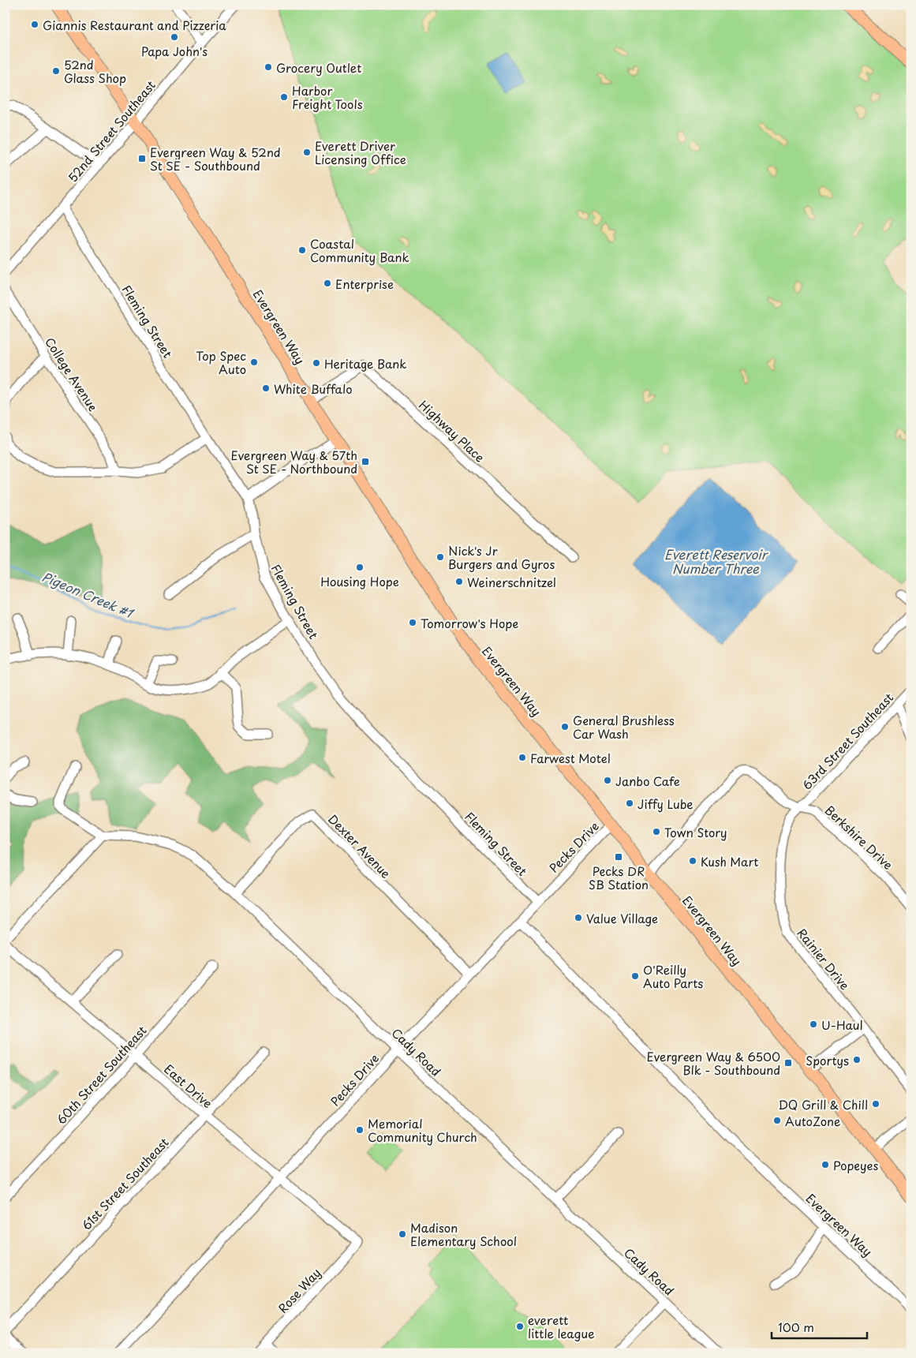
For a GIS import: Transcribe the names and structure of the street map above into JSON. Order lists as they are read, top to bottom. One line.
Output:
{"streets":{"main road":["Evergreen Way"],"street":["52nd Street Southeast","Fleming Street","College Avenue","Highway Place","63rd Street Southeast","Berkshire Drive","Dexter Avenue","Pecks Drive","Rainier Drive","Cady Road","60th Street Southeast","East Drive","61st Street Southeast","Rose Way"]},"crossings":[["52nd Street Southeast","Fleming Street"],["52nd Street Southeast","Evergreen Way"],["Fleming Street","Pecks Drive"],["Evergreen Way","Highway Place"],["Evergreen Way","Berkshire Drive"],["Evergreen Way","Pecks Drive"],["63rd Street Southeast","Berkshire Drive"],["63rd Street Southeast","Rainier Drive"],["Berkshire Drive","Rainier Drive"],["Dexter Avenue","Pecks Drive"],["Dexter Avenue","Cady Road"],["Pecks Drive","Cady Road"],["Pecks Drive","East Drive"],["60th Street Southeast","East Drive"],["East Drive","61st Street Southeast"],["East Drive","Rose Way"]],"water":["Everett Reservoir Number Three","Pigeon Creek #1"],"places":{"other":["Giannis Restaurant and Pizzeria","Papa John's","Grocery Outlet","52nd Glass Shop","Harbor Freight Tools","Everett Driver Licensing Office","Coastal Community Bank","Enterprise","Top Spec Auto","Heritage Bank","White Buffalo","Nick's Jr Burgers and Gyros","Housing Hope","Weinerschnitzel","Tomorrow's Hope","General Brushless Car Wash","Farwest Motel","Janbo Cafe","Jiffy Lube","Town Story","Kush Mart","Value Village","O'Reilly Auto Parts","U-Haul","Sportys","DQ Grill & Chill","AutoZone","Memorial Community Church","Popeyes","Madison Elementary School","everett little league"],"transit":["Evergreen Way & 52nd St SE - Southbound","Evergreen Way & 57th St SE - Northbound","Pecks DR SB Station","Evergreen Way & 6500 Blk - Southbound"]},"scale_bar":"100 m"}
